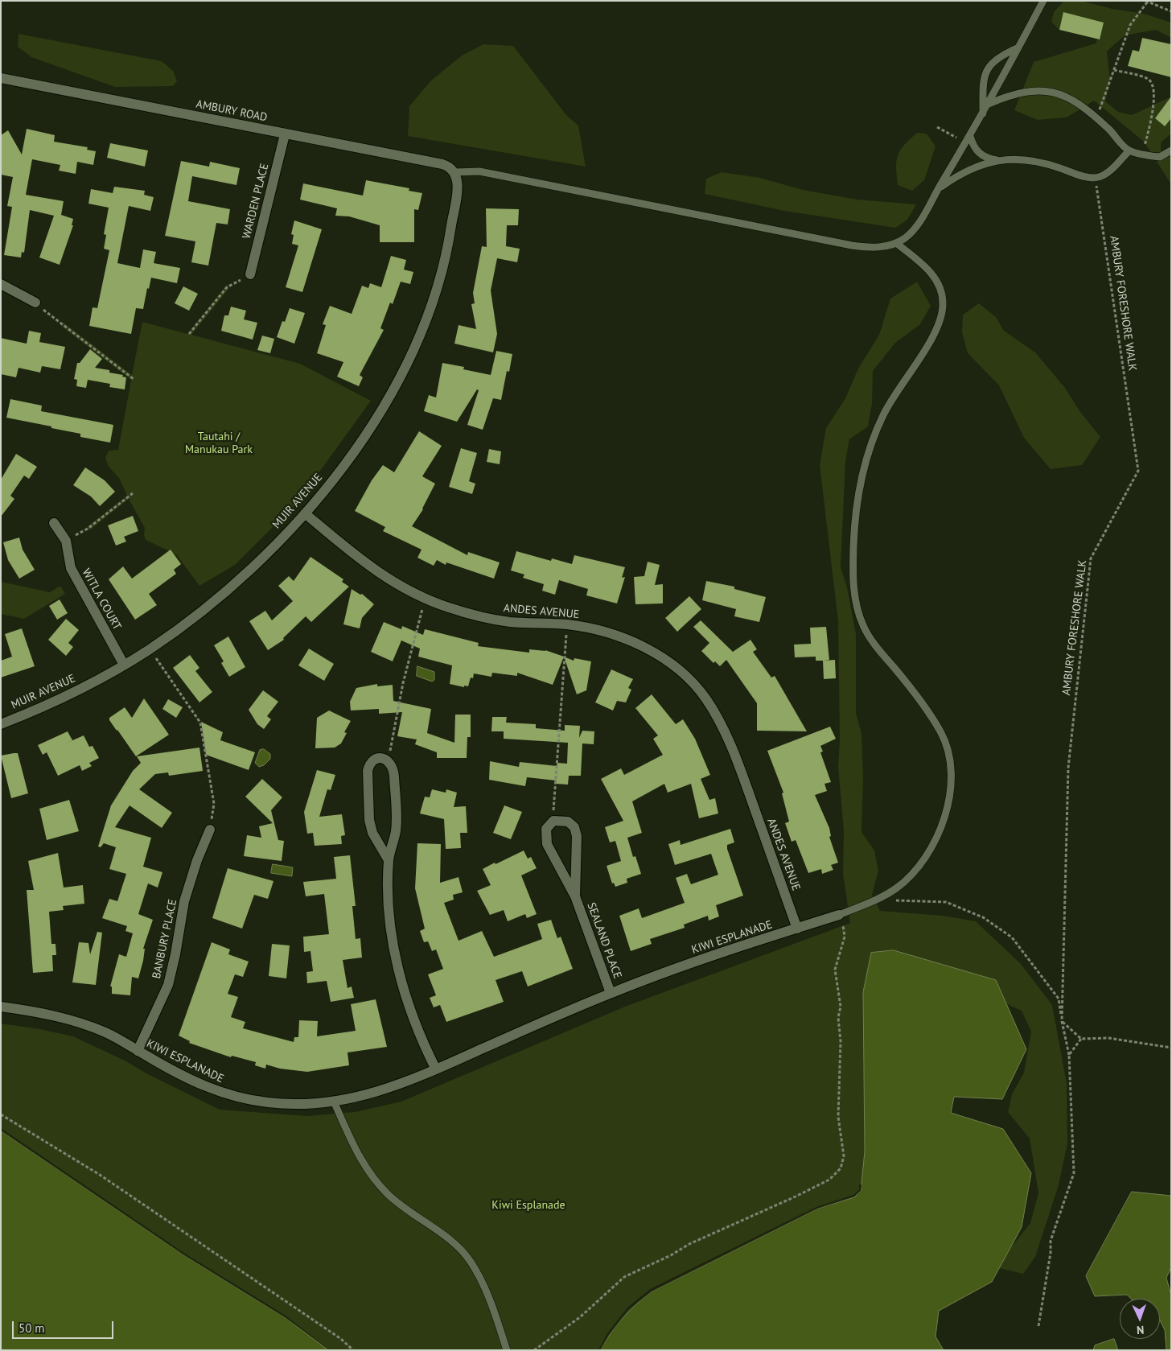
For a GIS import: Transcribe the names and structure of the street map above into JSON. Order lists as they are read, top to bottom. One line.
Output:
{"streets":{"street":["AMBURY ROAD","WARDEN PLACE","MUIR AVENUE","WITLA COURT","ANDES AVENUE","KIWI ESPLANADE","BANBURY PLACE","SEALAND PLACE"],"path":["AMBURY FORESHORE WALK"]},"crossings":[["AMBURY ROAD","WARDEN PLACE"],["AMBURY ROAD","MUIR AVENUE"],["MUIR AVENUE","WITLA COURT"],["MUIR AVENUE","ANDES AVENUE"],["ANDES AVENUE","KIWI ESPLANADE"],["KIWI ESPLANADE","BANBURY PLACE"],["KIWI ESPLANADE","SEALAND PLACE"]],"parks":["Tautahi / Manukau Park","Kiwi Esplanade"],"scale_bar":"50 m","north":"bottom"}
